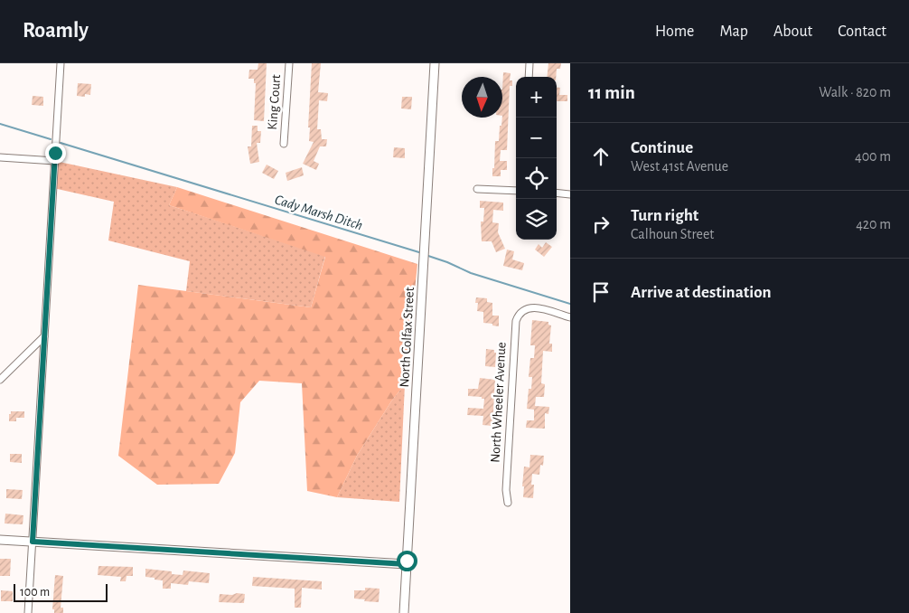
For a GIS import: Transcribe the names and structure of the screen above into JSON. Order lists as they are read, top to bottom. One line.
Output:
{"streets":{"street":["King Court","North Colfax Street","North Wheeler Avenue"]},"water":["Cady Marsh Ditch"],"scale_bar":"100 m","north":"bottom","page":{"header":"Roamly","nav":["Home","Map","About","Contact"],"heading":["11 min","Walk · 820 m"],"map_buttons":["+","−"],"list":[["Continue","West 41st Avenue","400 m"],["Turn right","Calhoun Street","420 m"],"Arrive at destination"],"scale":"100 m"}}
